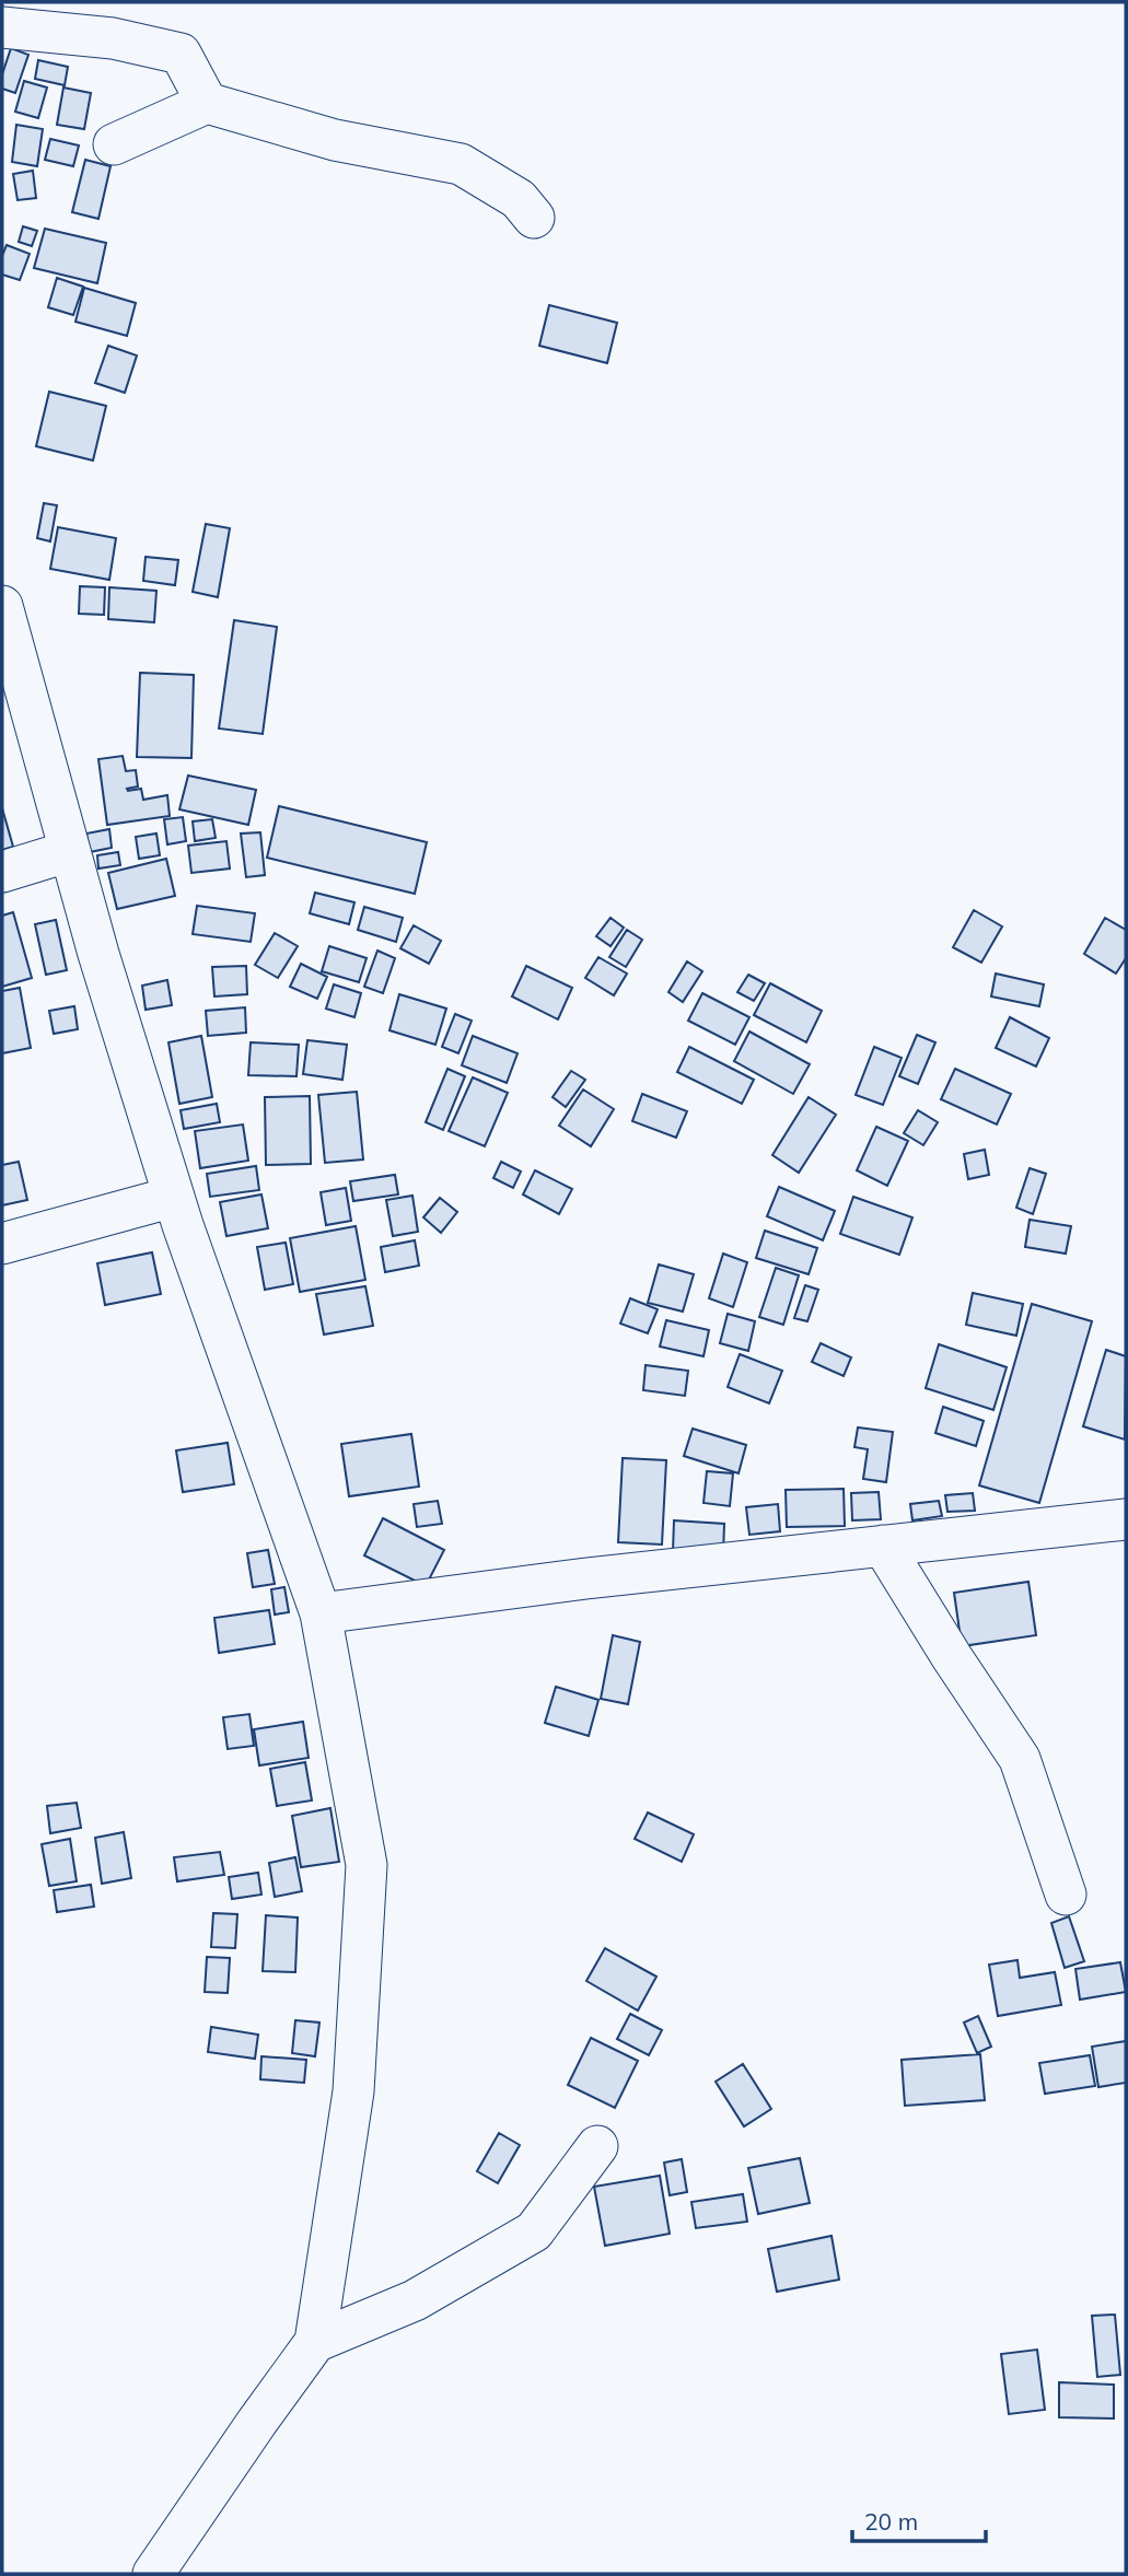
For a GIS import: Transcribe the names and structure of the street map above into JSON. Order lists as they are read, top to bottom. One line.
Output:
{"scale_bar":"20 m"}
